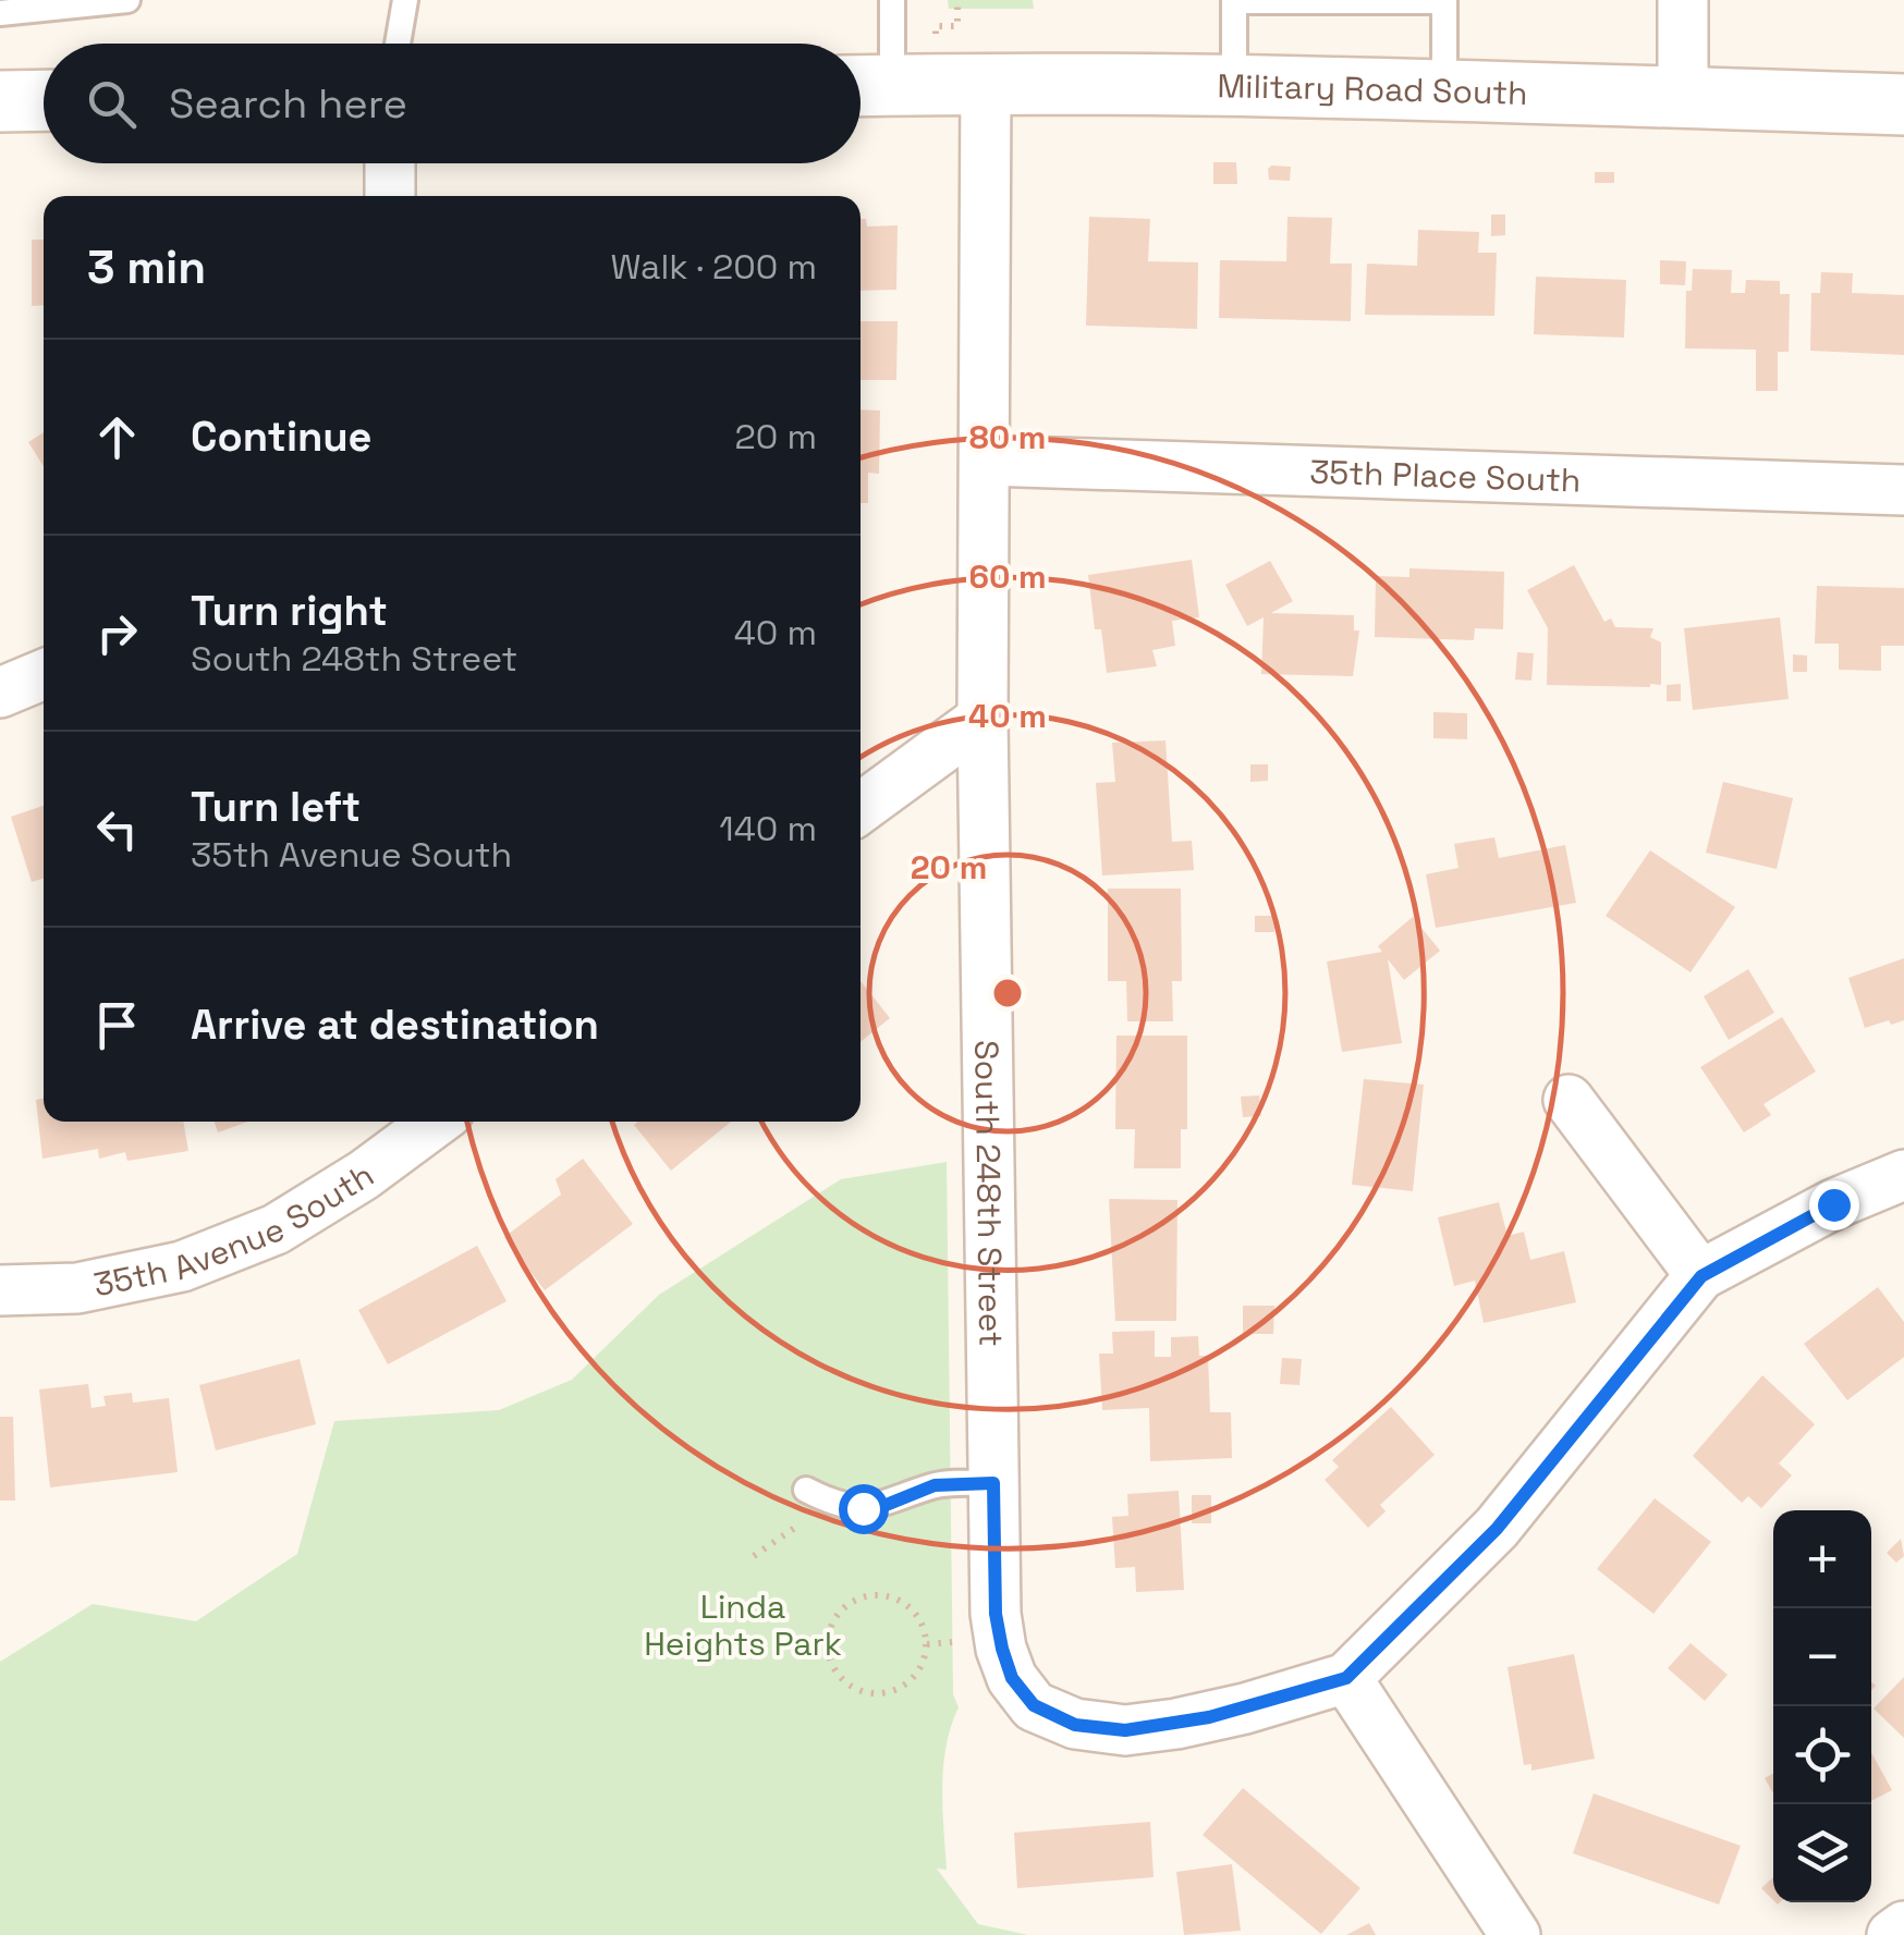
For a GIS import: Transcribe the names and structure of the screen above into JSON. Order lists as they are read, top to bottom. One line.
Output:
{"streets":{"main road":["Military Road South"],"street":["35th Place South","South 248th Street","35th Avenue South"]},"crossings":[["Military Road South","South 248th Street"],["35th Place South","South 248th Street"]],"parks":["Linda Heights Park"],"page":{"search":"Search here","heading":["3 min","Walk · 200 m"],"list":[["Continue","20 m"],["Turn right","South 248th Street","40 m"],["Turn left","35th Avenue South","140 m"],"Arrive at destination"],"map_buttons":["+","−"]},"rings":["80 m","60 m","40 m","20 m"]}
